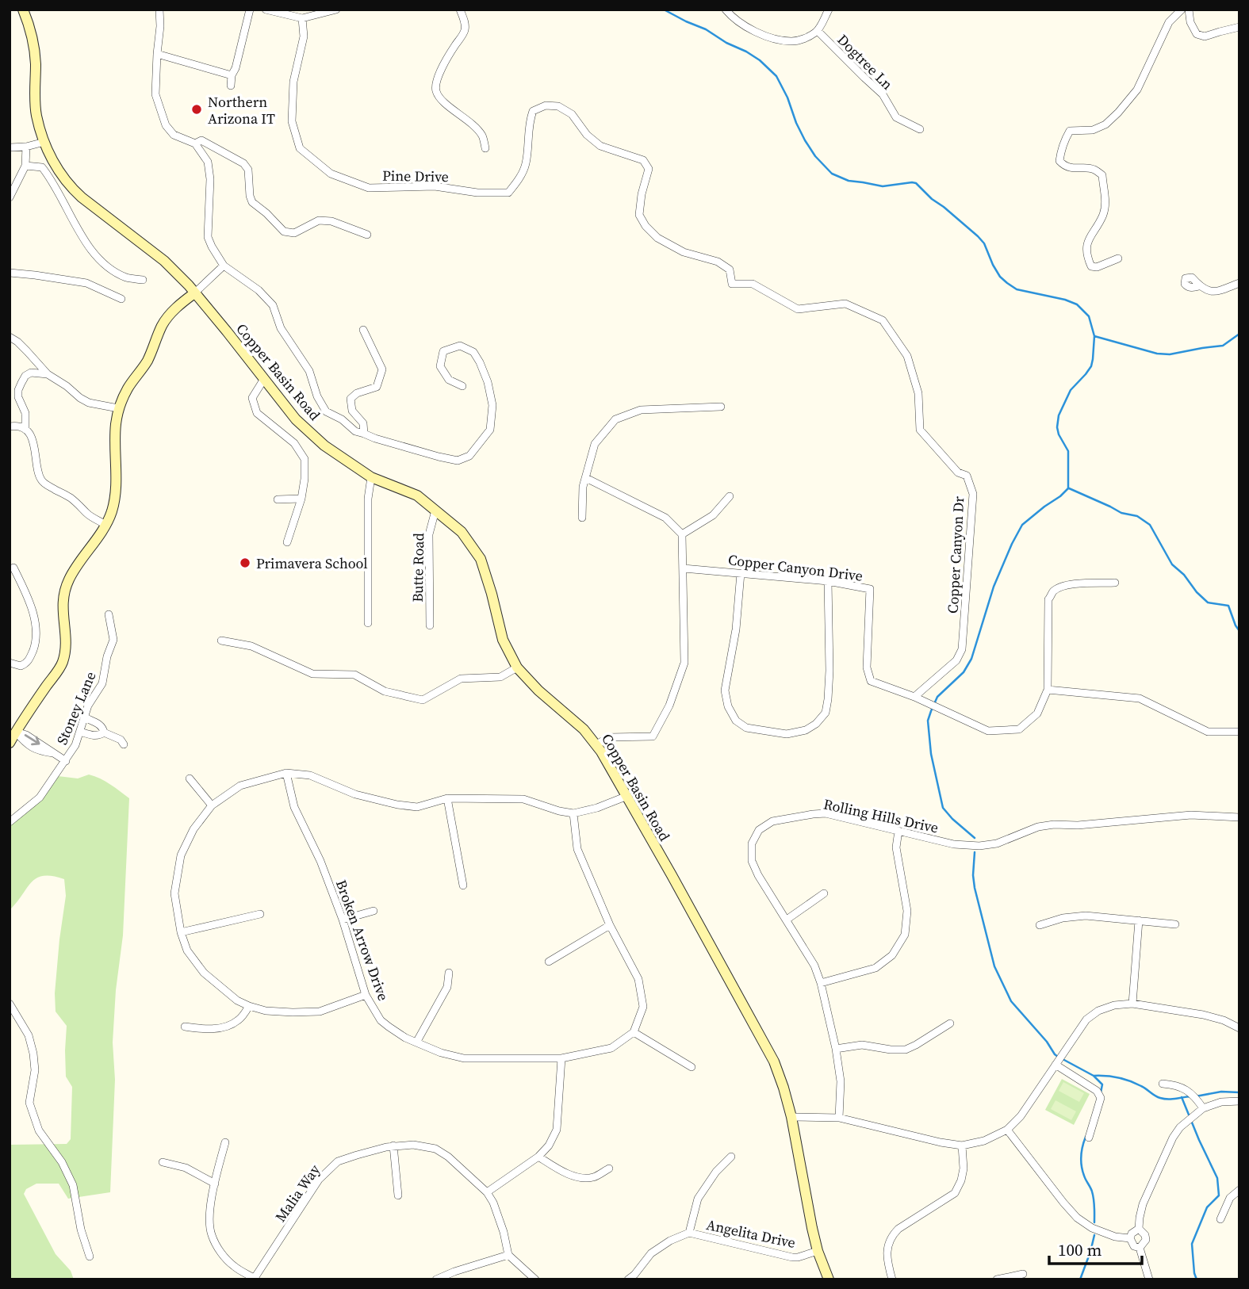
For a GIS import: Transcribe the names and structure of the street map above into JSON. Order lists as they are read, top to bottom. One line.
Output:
{"streets":{"street":["Dogtree Ln","Pine Drive","Copper Basin Road","Copper Canyon Dr","Butte Road","Copper Canyon Drive","Stoney Lane","Rolling Hills Drive","Broken Arrow Drive","Malia Way","Angelita Drive"]},"crossings":[["Pine Drive","Copper Canyon Dr"],["Copper Basin Road","Butte Road"],["Copper Basin Road","Angelita Drive"],["Copper Canyon Dr","Copper Canyon Drive"]],"places":["Northern Arizona IT","Primavera School"],"scale_bar":"100 m"}
